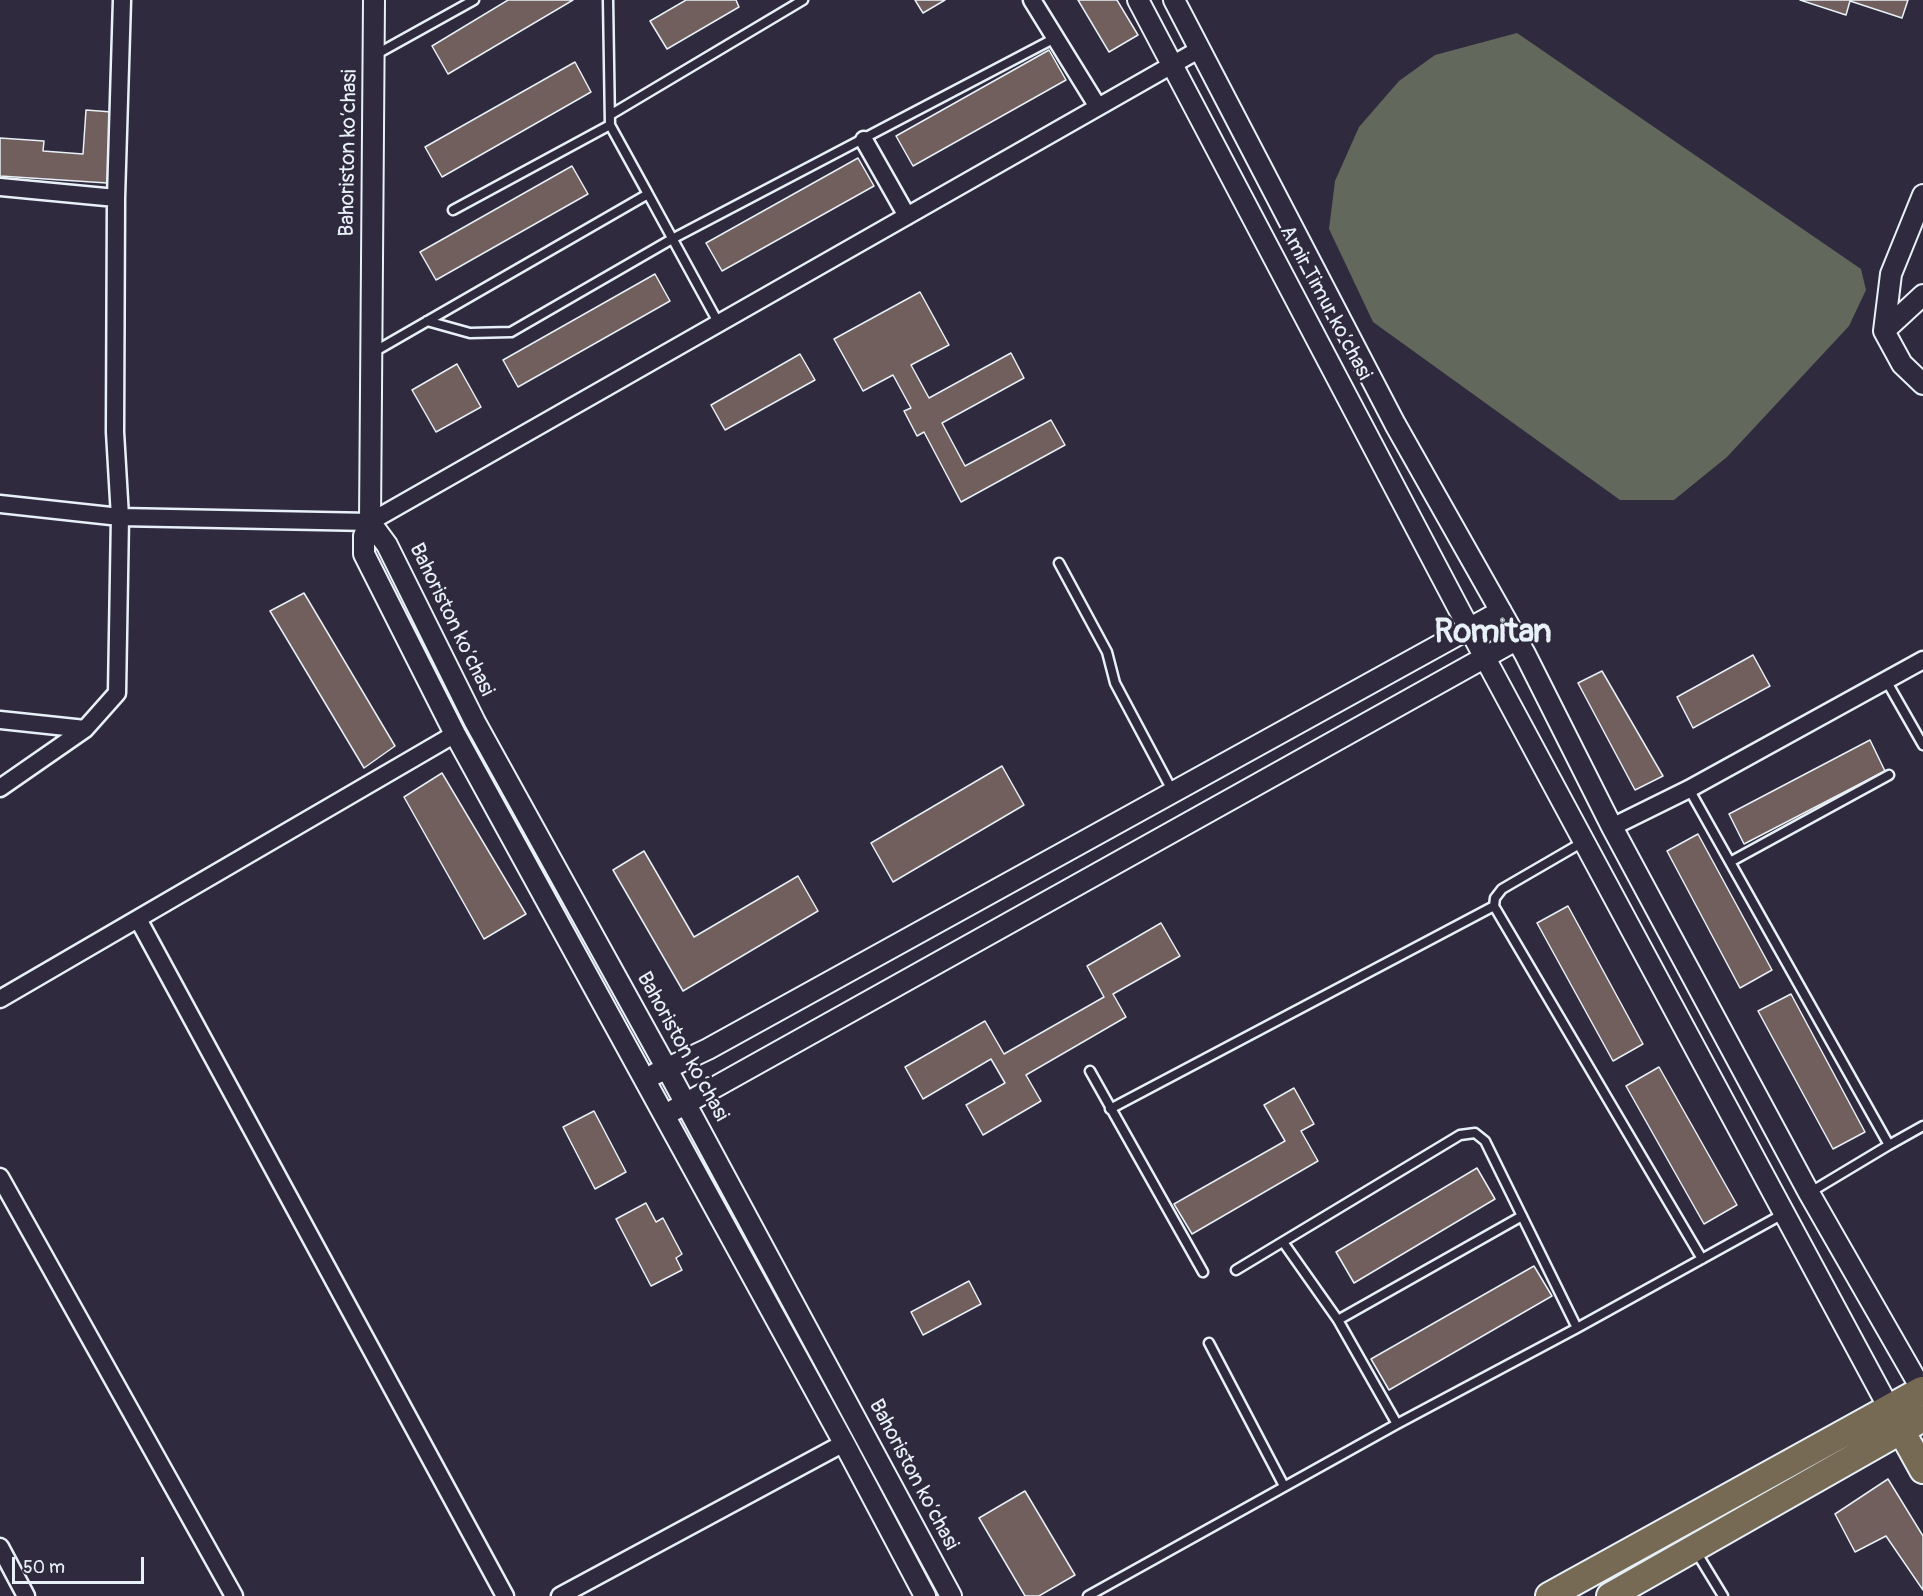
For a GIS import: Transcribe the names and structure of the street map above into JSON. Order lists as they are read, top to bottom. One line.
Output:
{"streets":{"street":["Bahoriston ko‘chasi","Amir Timur ko‘chasi"]},"districts":["Romitan"],"scale_bar":"50 m"}
